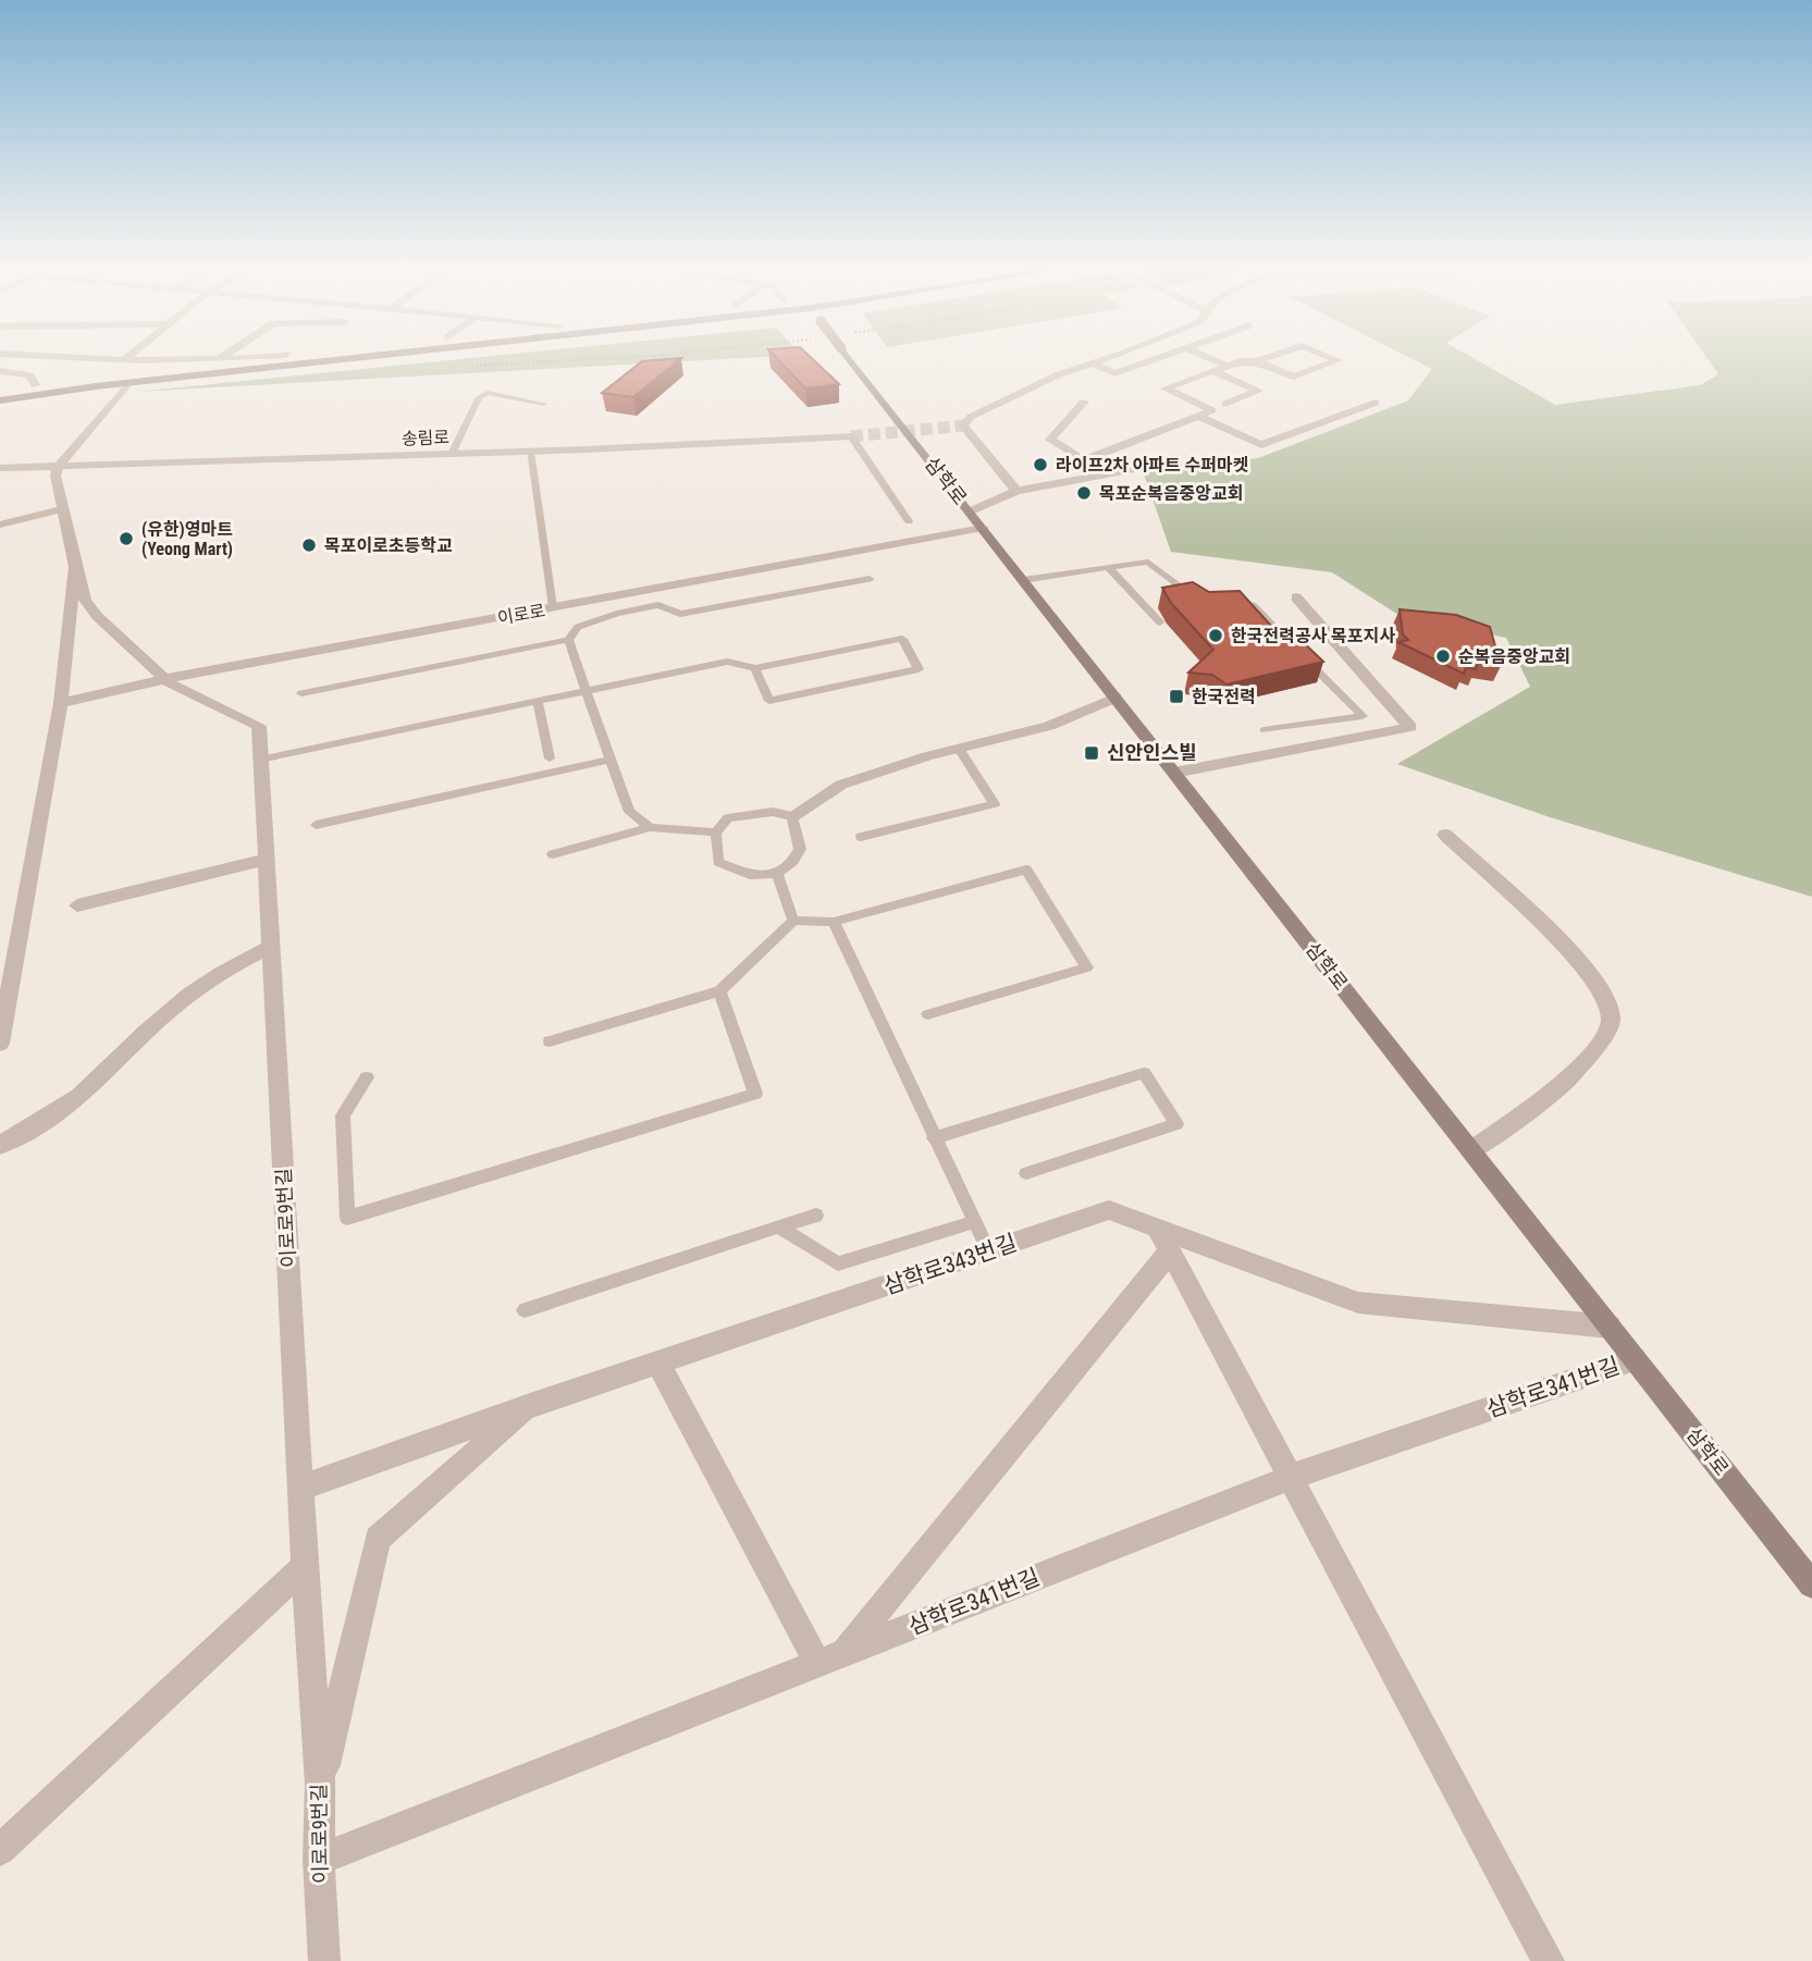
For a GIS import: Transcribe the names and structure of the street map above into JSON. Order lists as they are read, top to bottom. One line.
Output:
{"streets":{"street":["송림로","삼학로","이로로","이로로9번길","삼학로343번길","삼학로341번길"]},"crossings":[["삼학로","이로로"],["삼학로","삼학로343번길"],["삼학로","삼학로341번길"],["이로로","이로로9번길"],["이로로9번길","삼학로343번길"],["이로로9번길","삼학로341번길"]],"places":{"other":["라이프2차 아파트 수퍼마켓","목포순복음중앙교회","(유한)영마트 (Yeong Mart)","목포이로초등학교","한국전력공사 목포지사","순복음중앙교회"],"transit":["한국전력","신안인스빌"]}}
